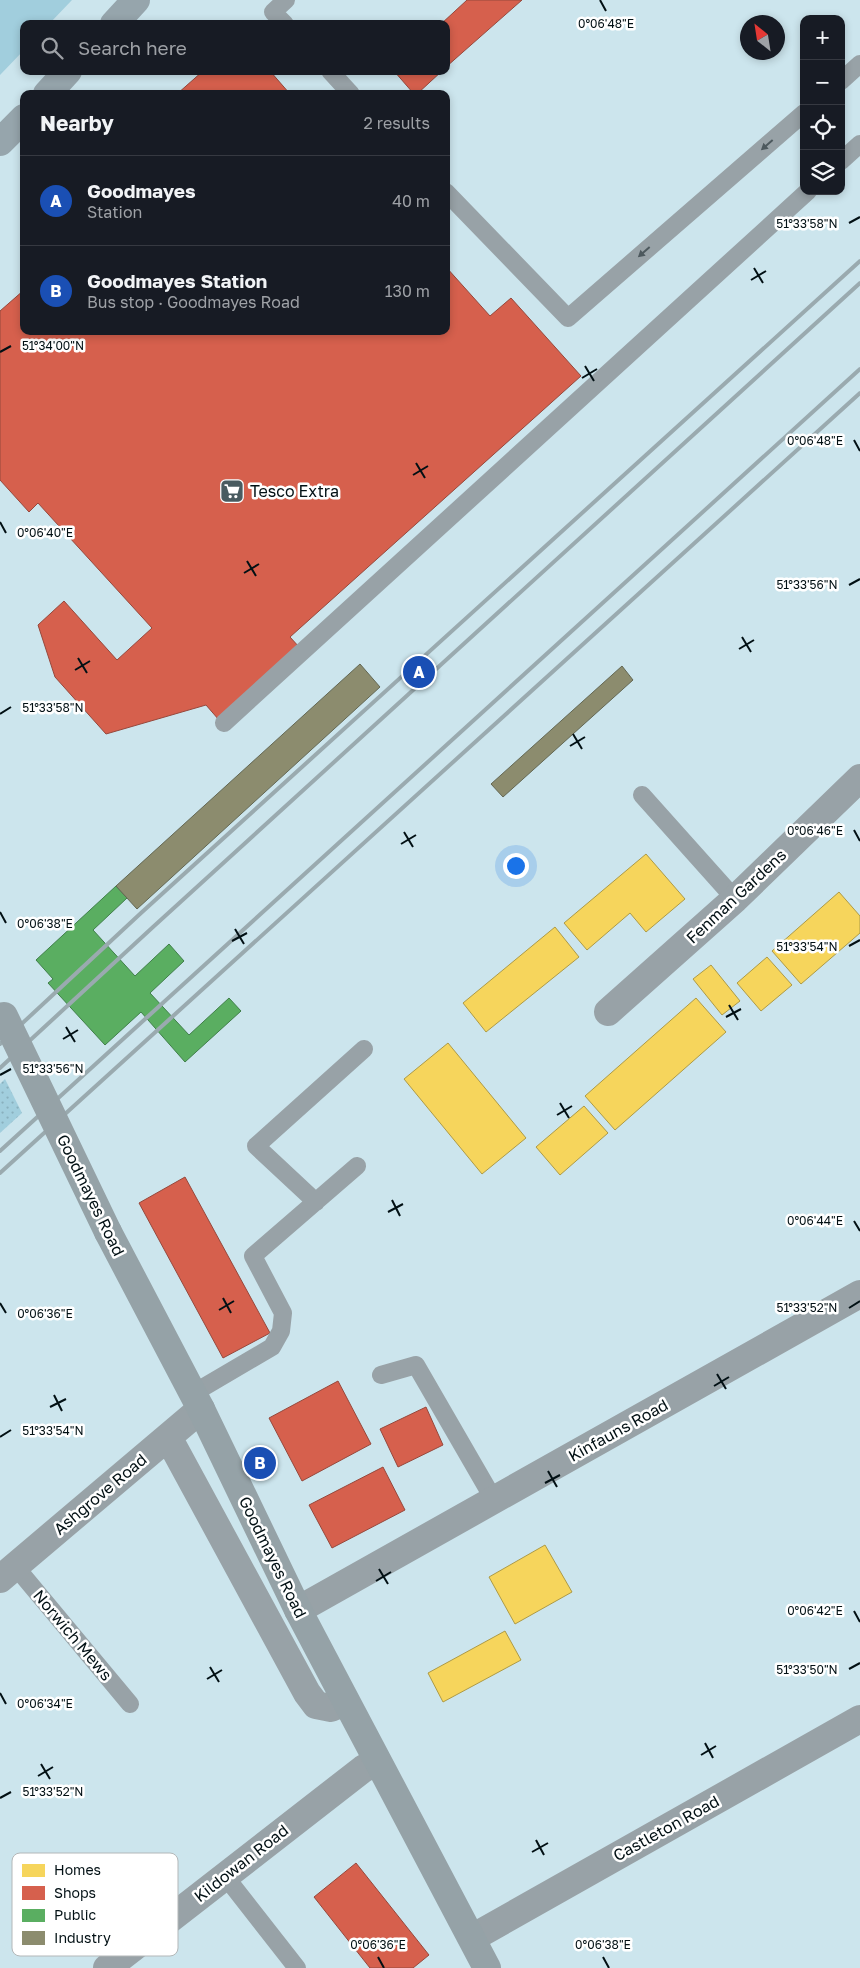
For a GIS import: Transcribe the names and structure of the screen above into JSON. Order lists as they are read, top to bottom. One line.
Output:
{"streets":{"main road":["Goodmayes Road"],"street":["Fenman Gardens","Kinfauns Road","Ashgrove Road","Castleton Road","Kildowan Road"],"lane":["Norwich Mews"]},"crossings":[["Goodmayes Road","Kinfauns Road"],["Goodmayes Road","Ashgrove Road"],["Goodmayes Road","Castleton Road"],["Goodmayes Road","Kildowan Road"],["Ashgrove Road","Norwich Mews"]],"places":{"supermarket":["Tesco Extra"]},"legend":["Homes","Shops","Public","Industry"],"north":"top left","page":{"map_buttons":["+","−"],"search":"Search here","heading":["Nearby","2 results"],"list":[{"mark":"A","name":"Goodmayes","note":"Station","value":"40 m"},{"mark":"B","name":"Goodmayes Station","note":"Bus stop · Goodmayes Road","value":"130 m"}],"pins":["A","B"]},"coordinates":["0°06'48\"E","51°33'58\"N","51°34'00\"N","0°06'40\"E","51°33'56\"N","0°06'46\"E","0°06'38\"E","51°33'54\"N","0°06'44\"E","51°33'52\"N","0°06'36\"E","0°06'42\"E","51°33'50\"N","0°06'34\"E"]}
